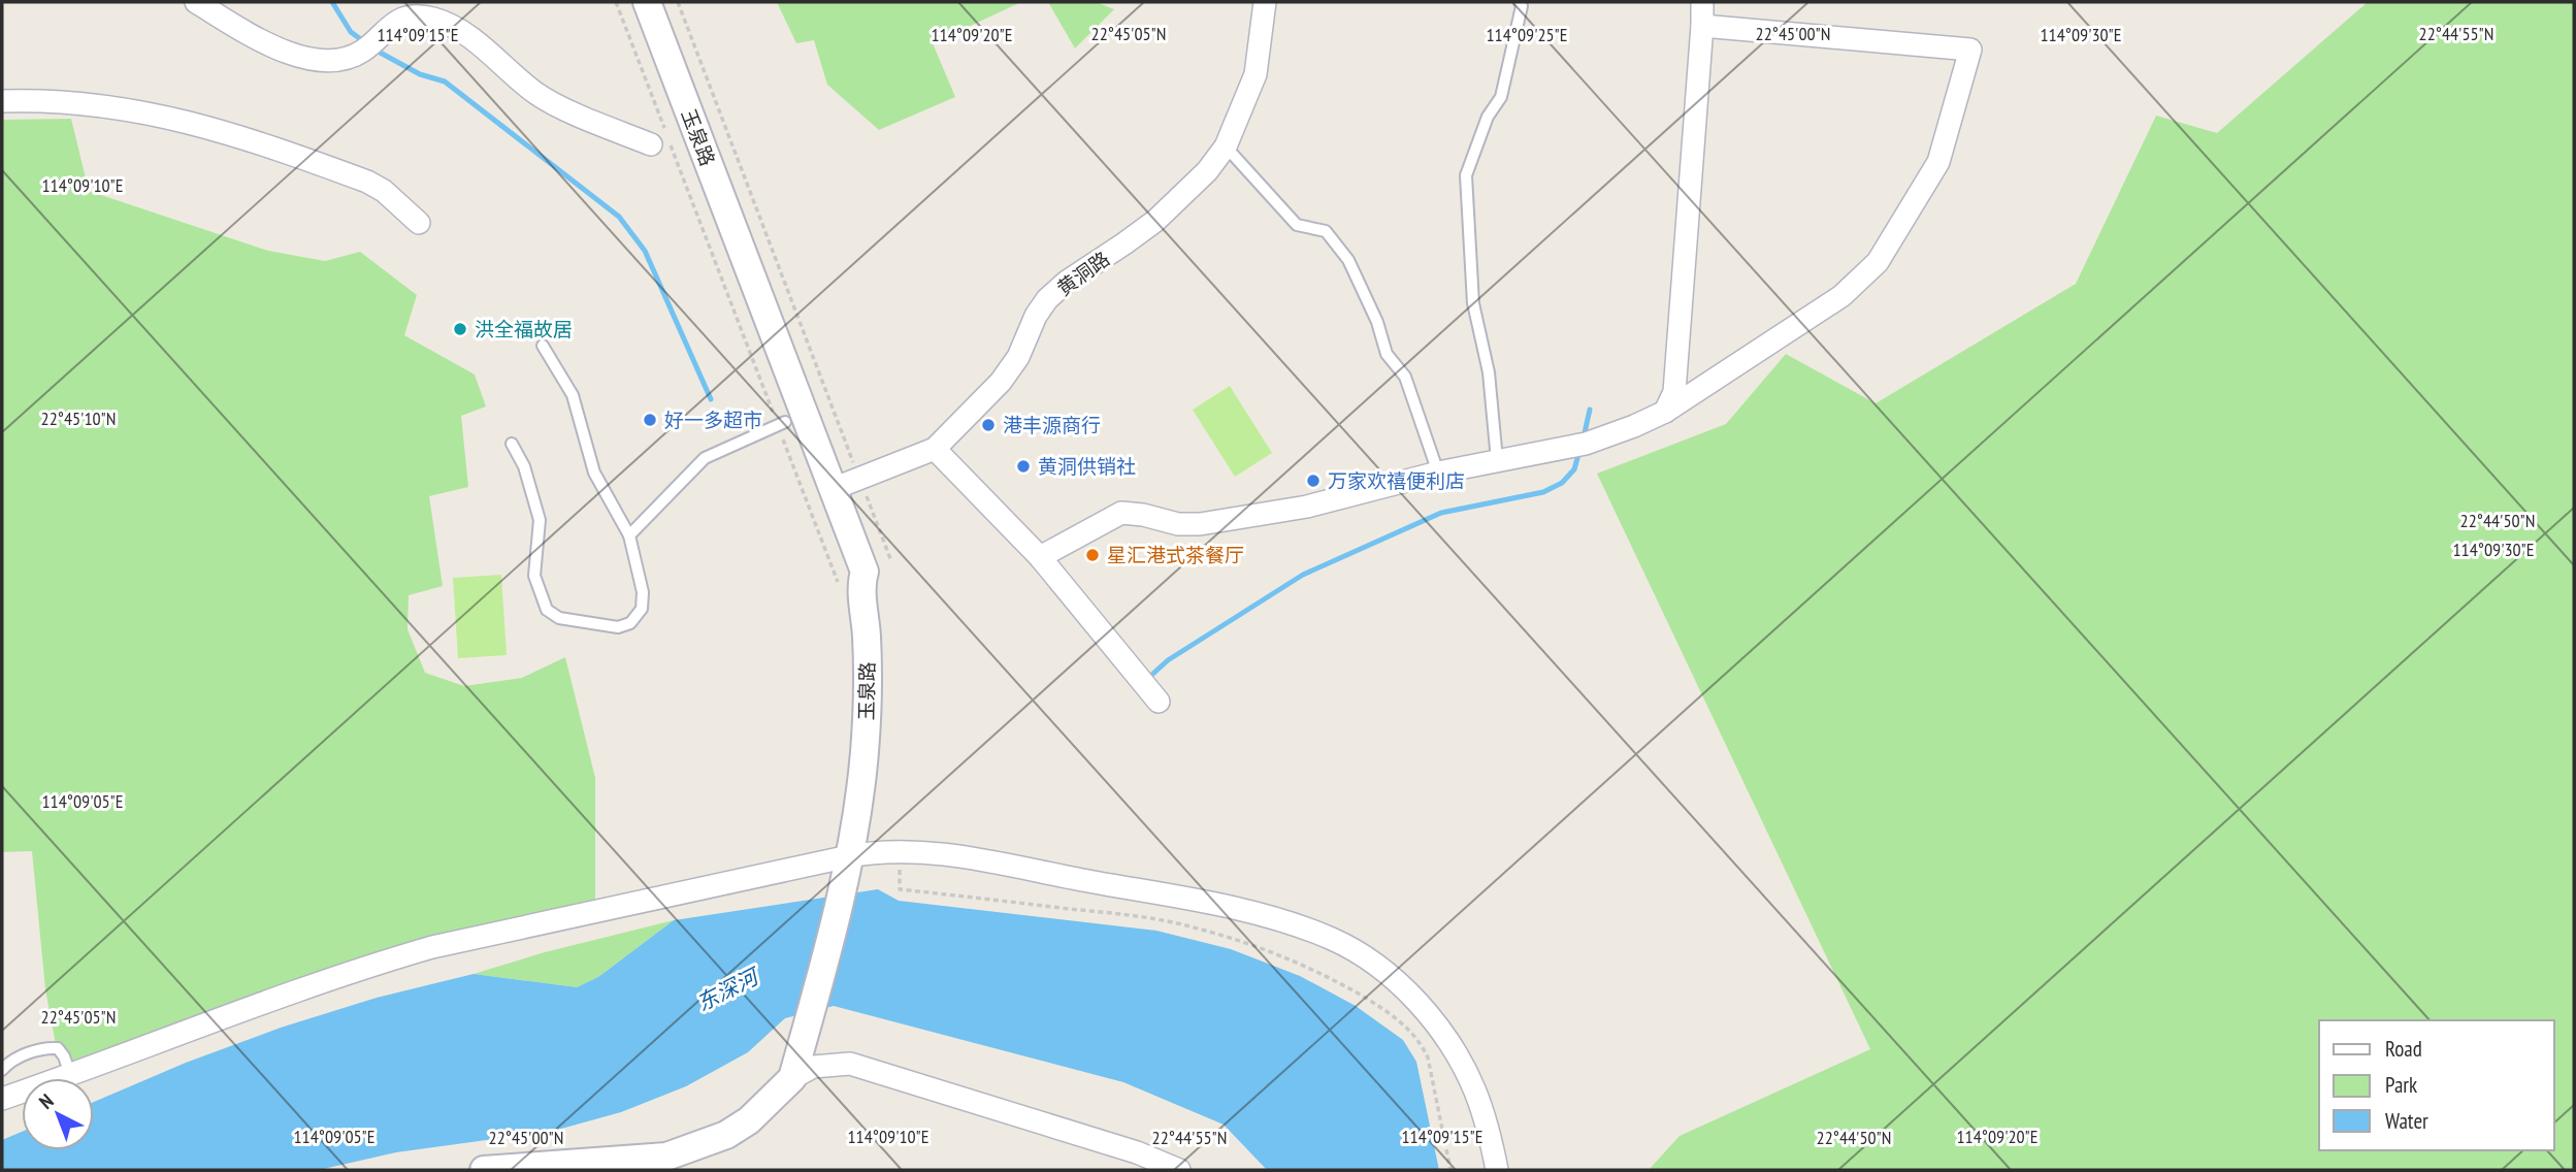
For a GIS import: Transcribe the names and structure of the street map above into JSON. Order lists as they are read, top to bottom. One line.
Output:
{"streets":{"street":["玉泉路","黄洞路"]},"crossings":[["玉泉路","黄洞路"]],"water":["东深河"],"places":["洪全福故居","好一多超市","港丰源商行","黄洞供销社","万家欢禧便利店","星汇港式茶餐厅"],"legend":["Road","Park","Water"],"north":"top left","coordinates":["22°44'55\"N","22°45'05\"N","22°45'00\"N","114°09'25\"E","114°09'30\"E","114°09'15\"E","114°09'20\"E","114°09'10\"E","22°45'10\"N","22°44'50\"N","114°09'05\"E"]}
